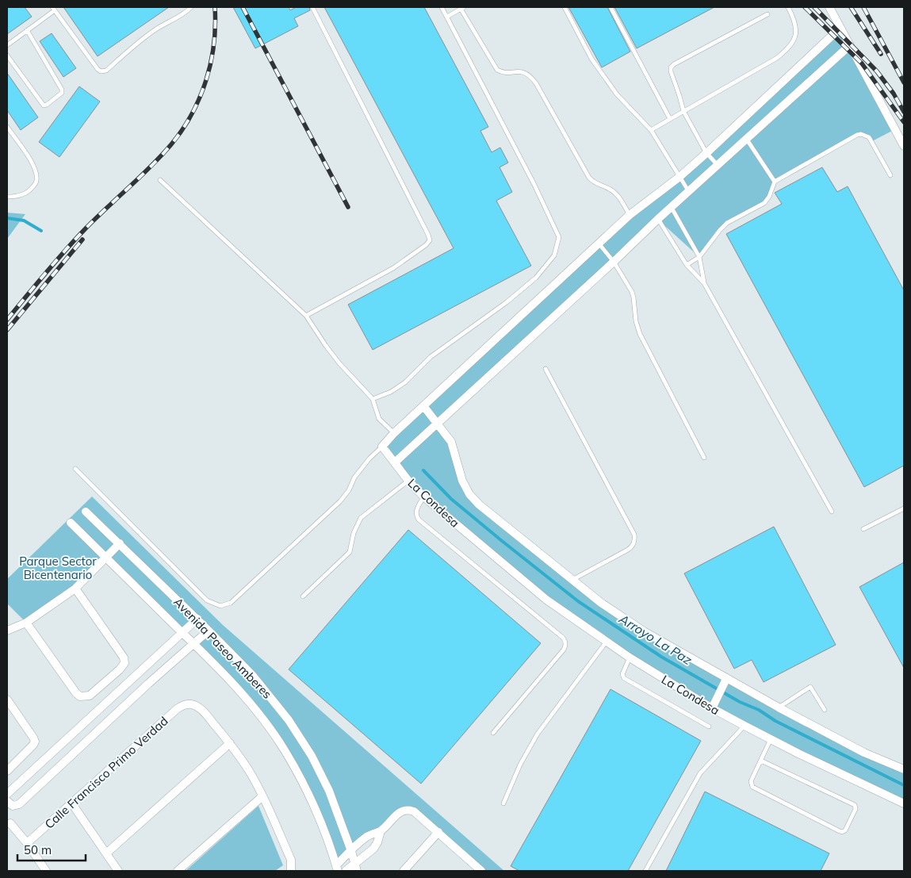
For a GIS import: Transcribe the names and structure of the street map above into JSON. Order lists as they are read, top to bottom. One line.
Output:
{"streets":{"street":["La Condesa","Avenida Paseo Amberes","Calle Francisco Primo Verdad"]},"water":["Arroyo La Paz"],"parks":["Parque Sector Bicentenario"],"scale_bar":"50 m"}
